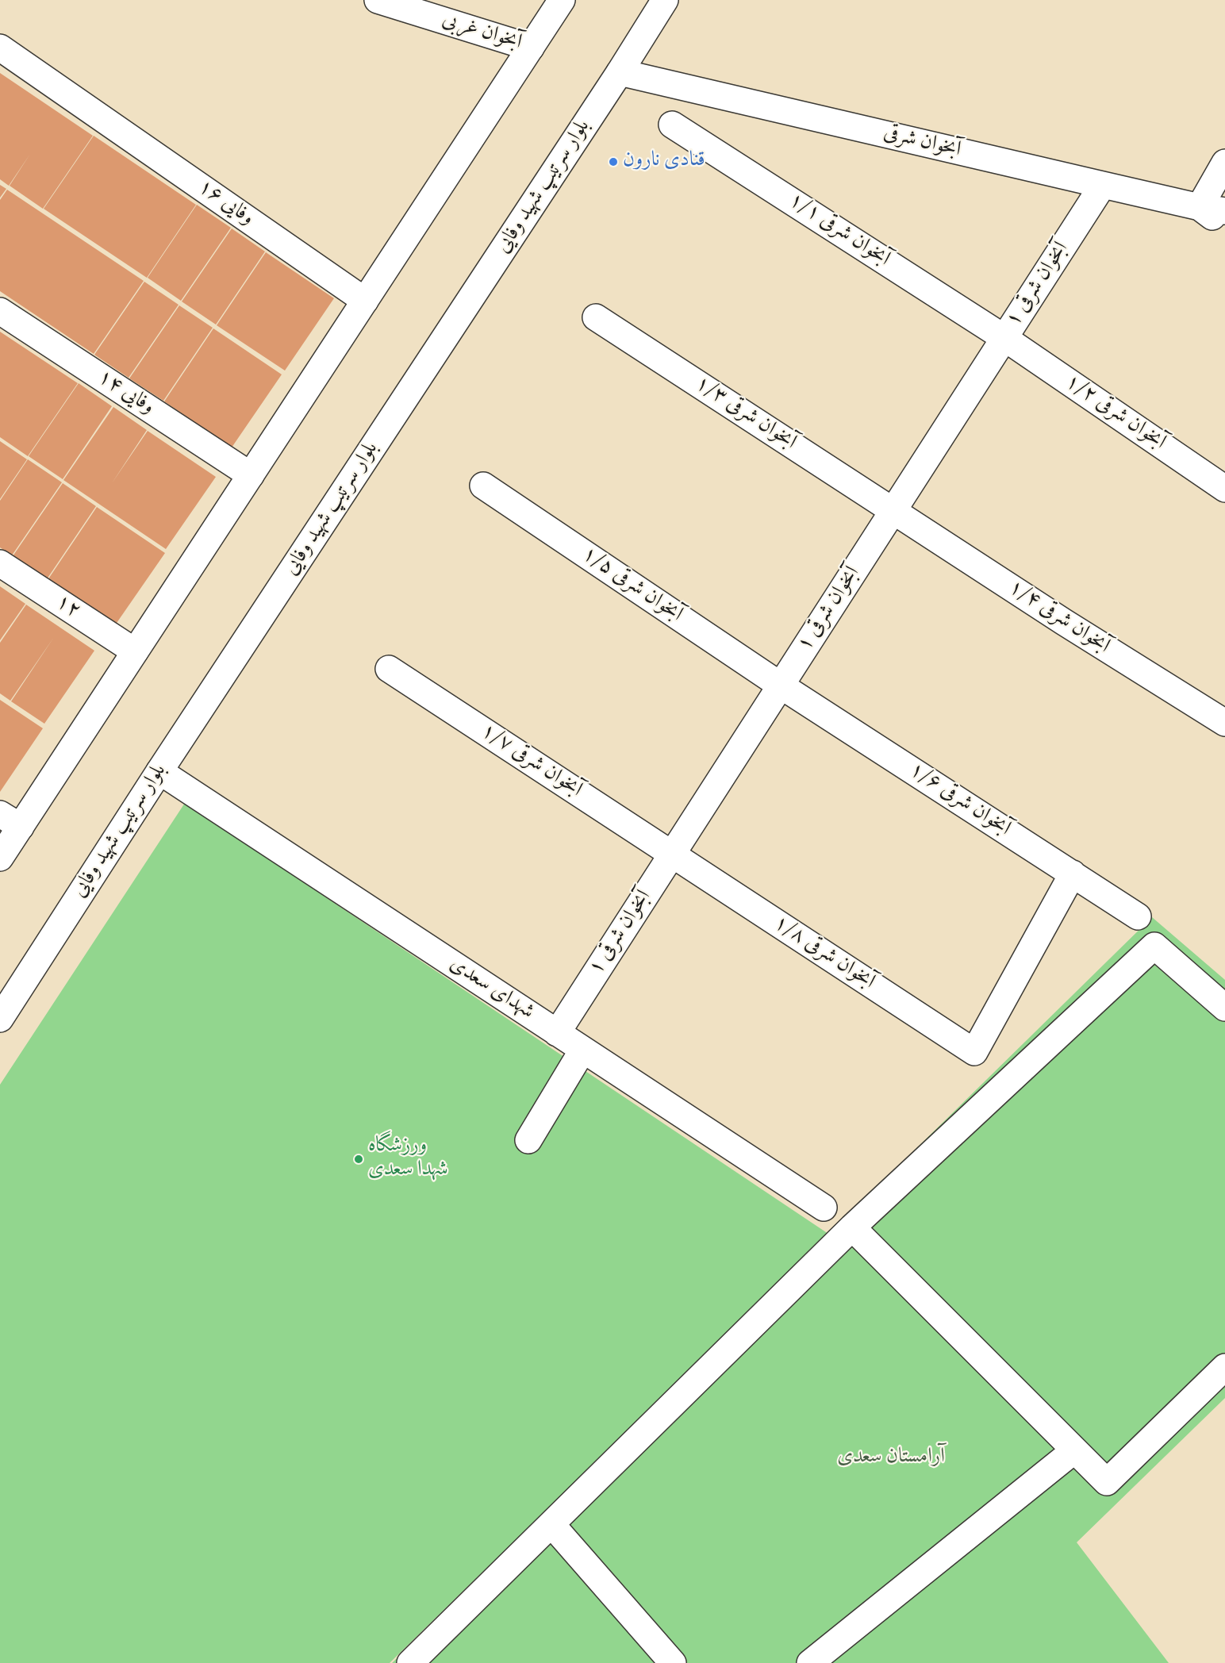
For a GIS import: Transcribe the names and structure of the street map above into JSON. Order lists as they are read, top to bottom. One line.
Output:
{"streets":{"street":["آبخوان غربی","آبخوان شرقی","بلوار سرتیپ شهید وفایی","وفایی ۱۶","آبخوان شرقی ۱/۱","آبخوان شرقی ۱","وفایی ۱۴","آبخوان شرقی ۱/۲","آبخوان شرقی ۱/۳","آبخوان شرقی ۱/۵","۱۲","آبخوان شرقی ۱/۴","آبخوان شرقی ۱/۷","آبخوان شرقی ۱/۶","آبخوان شرقی ۱/۸","شهدای سعدی"]},"crossings":[["آبخوان شرقی","بلوار سرتیپ شهید وفایی"],["آبخوان شرقی","آبخوان شرقی ۱"],["بلوار سرتیپ شهید وفایی","شهدای سعدی"],["آبخوان شرقی ۱/۱","آبخوان شرقی ۱"],["آبخوان شرقی ۱/۱","آبخوان شرقی ۱/۲"],["آبخوان شرقی ۱","آبخوان شرقی ۱/۲"],["آبخوان شرقی ۱","آبخوان شرقی ۱/۳"],["آبخوان شرقی ۱","آبخوان شرقی ۱/۵"],["آبخوان شرقی ۱","آبخوان شرقی ۱/۴"],["آبخوان شرقی ۱","آبخوان شرقی ۱/۷"],["آبخوان شرقی ۱","آبخوان شرقی ۱/۶"],["آبخوان شرقی ۱","آبخوان شرقی ۱/۸"],["آبخوان شرقی ۱","شهدای سعدی"],["آبخوان شرقی ۱/۳","آبخوان شرقی ۱/۴"],["آبخوان شرقی ۱/۵","آبخوان شرقی ۱/۶"],["آبخوان شرقی ۱/۷","آبخوان شرقی ۱/۸"],["آبخوان شرقی ۱/۶","آبخوان شرقی ۱/۸"]],"parks":["آرامستان سعدی"],"places":["قنادی نارون","ورزشگاه شهدا سعدی"]}
